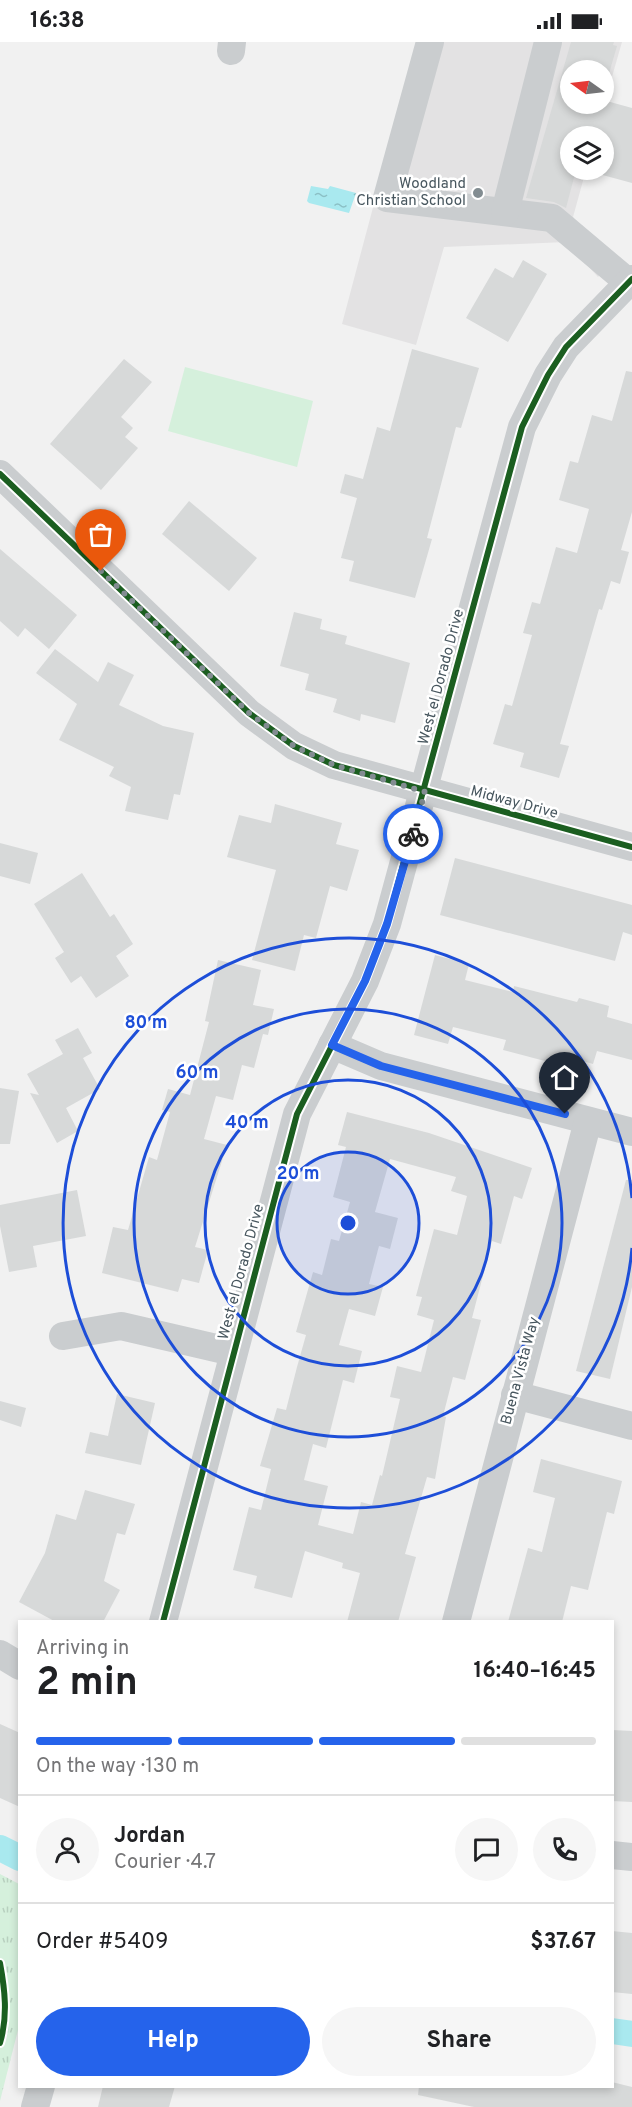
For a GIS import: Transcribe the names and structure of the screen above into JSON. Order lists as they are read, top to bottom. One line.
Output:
{"streets":{"street":["West el Dorado Drive","Midway Drive","Buena Vista Way"]},"crossings":[["West el Dorado Drive","Midway Drive"]],"places":["Woodland Christian School"],"north":"left","page":{"status":"16:38","heading":["2 min","Arriving in","16:40–16:45"],"panel":["Jordan","Courier · 4.7","Order #5409","$37.67"],"bar":"On the way · 130 m","buttons":["Help","Share"]},"rings":["80 m","60 m","40 m","20 m"]}
